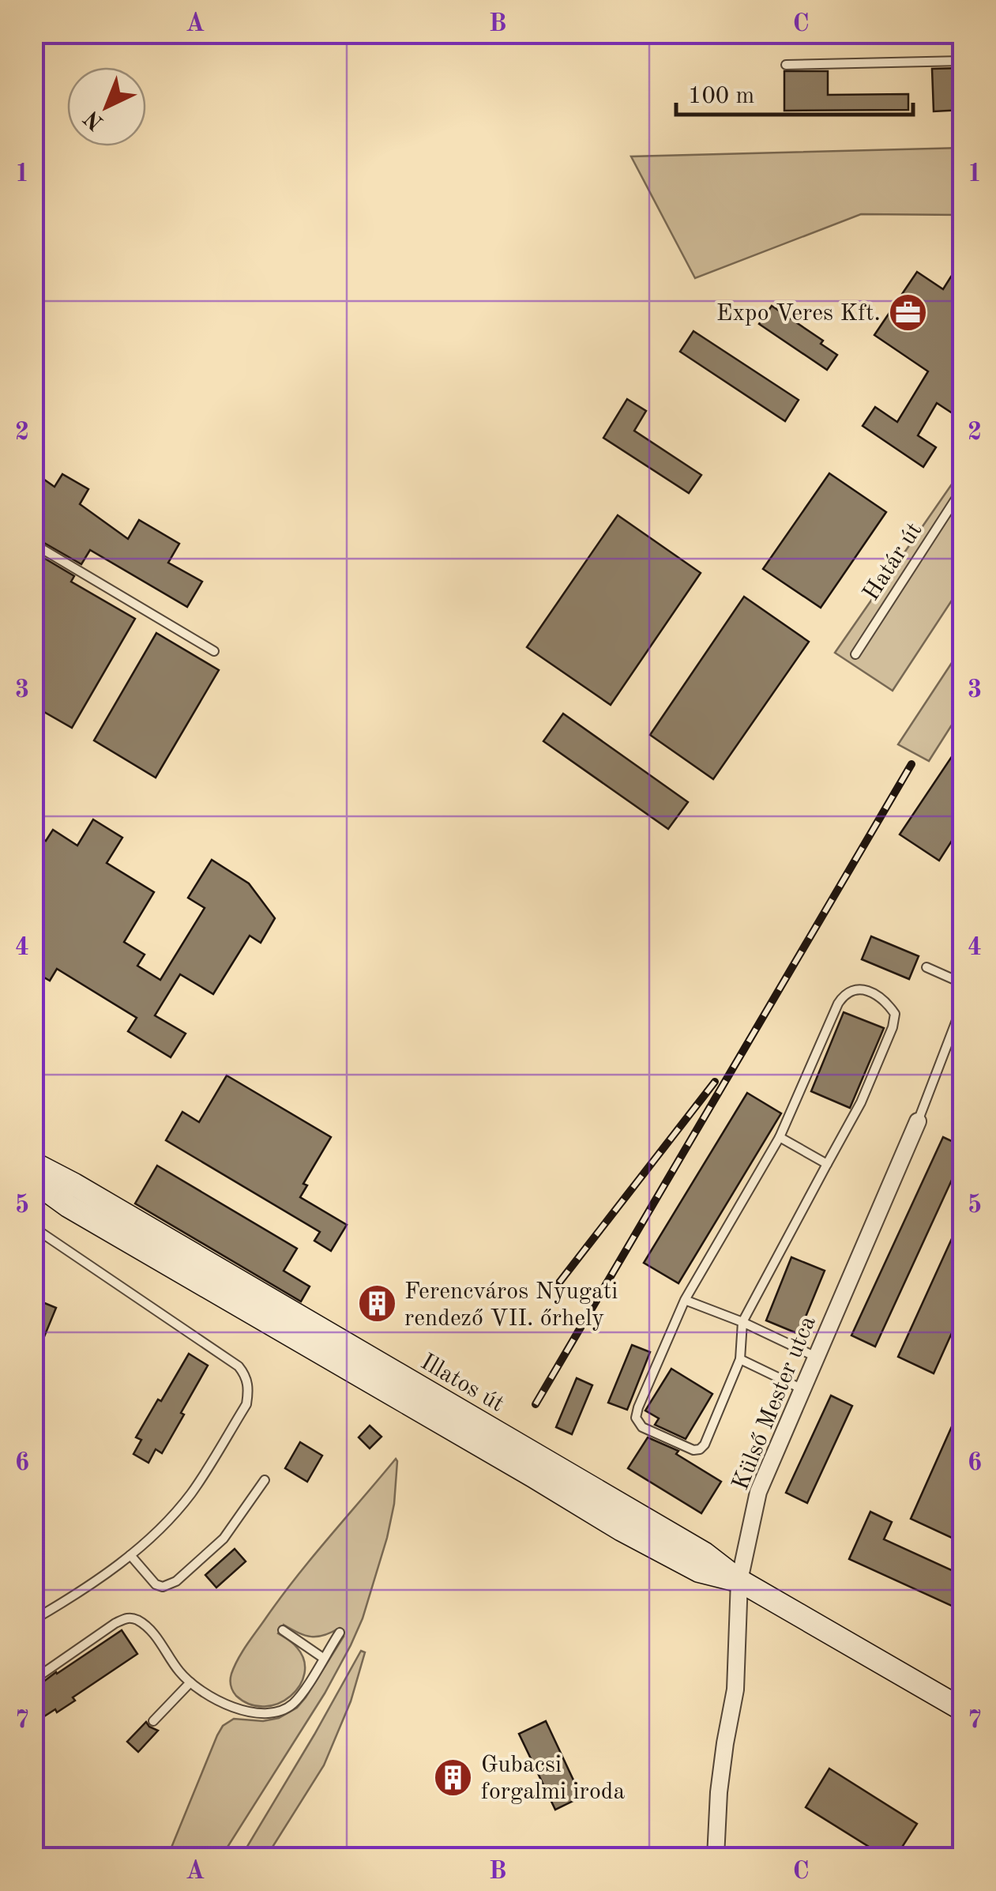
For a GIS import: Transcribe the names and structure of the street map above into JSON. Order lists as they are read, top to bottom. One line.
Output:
{"streets":{"street":["Illatos út","Külső Mester utca"],"lane":["Határ út"]},"crossings":[["Illatos út","Külső Mester utca"]],"places":{"office":["Expo Veres Kft."],"building":["Ferencváros Nyugati rendező VII. őrhely","Gubacsi forgalmi iroda"]},"scale_bar":"100 m","north":"bottom left","grid":{"columns":["A","B","C"],"rows":["1","2","3","4","5","6","7"]}}
